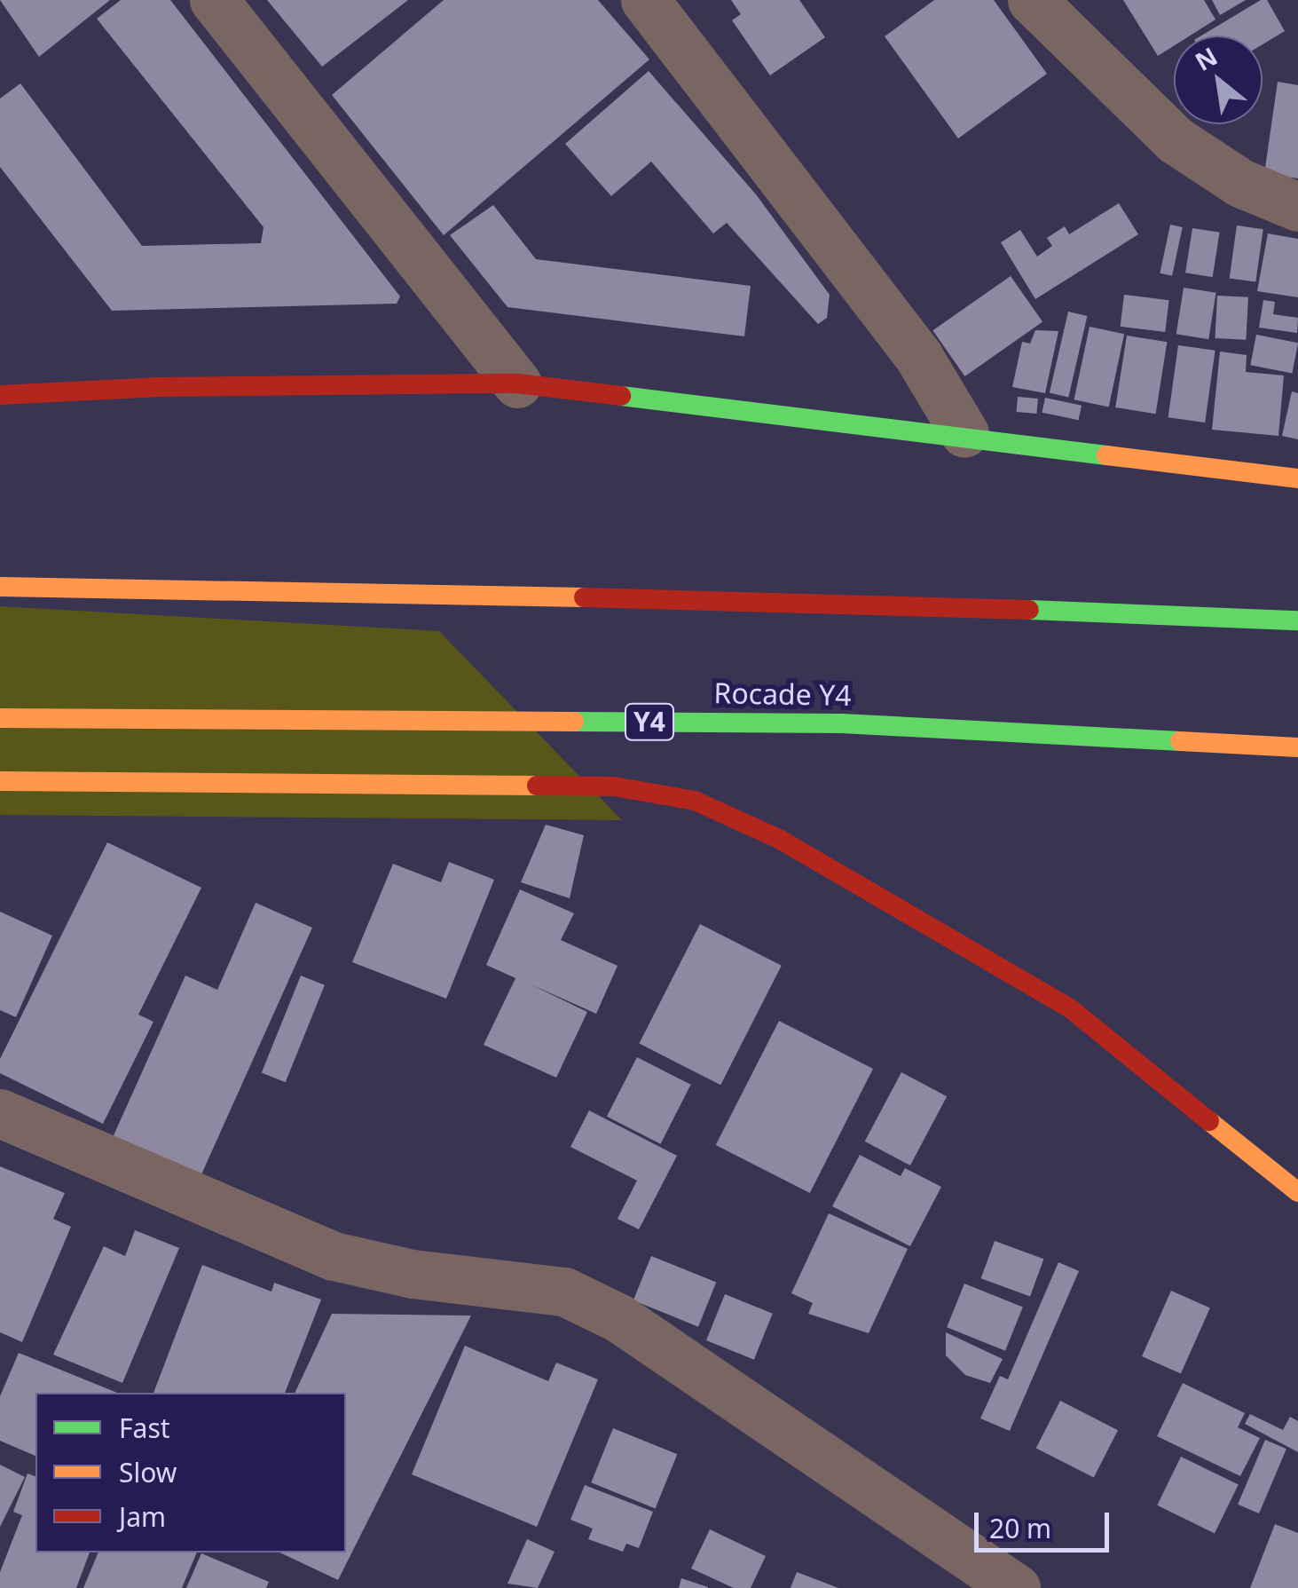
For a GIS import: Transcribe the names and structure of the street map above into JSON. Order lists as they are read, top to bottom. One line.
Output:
{"streets":{"main road":["Rocade Y4","Y4"]},"legend":["Fast","Slow","Jam"],"scale_bar":"20 m","north":"top left"}
